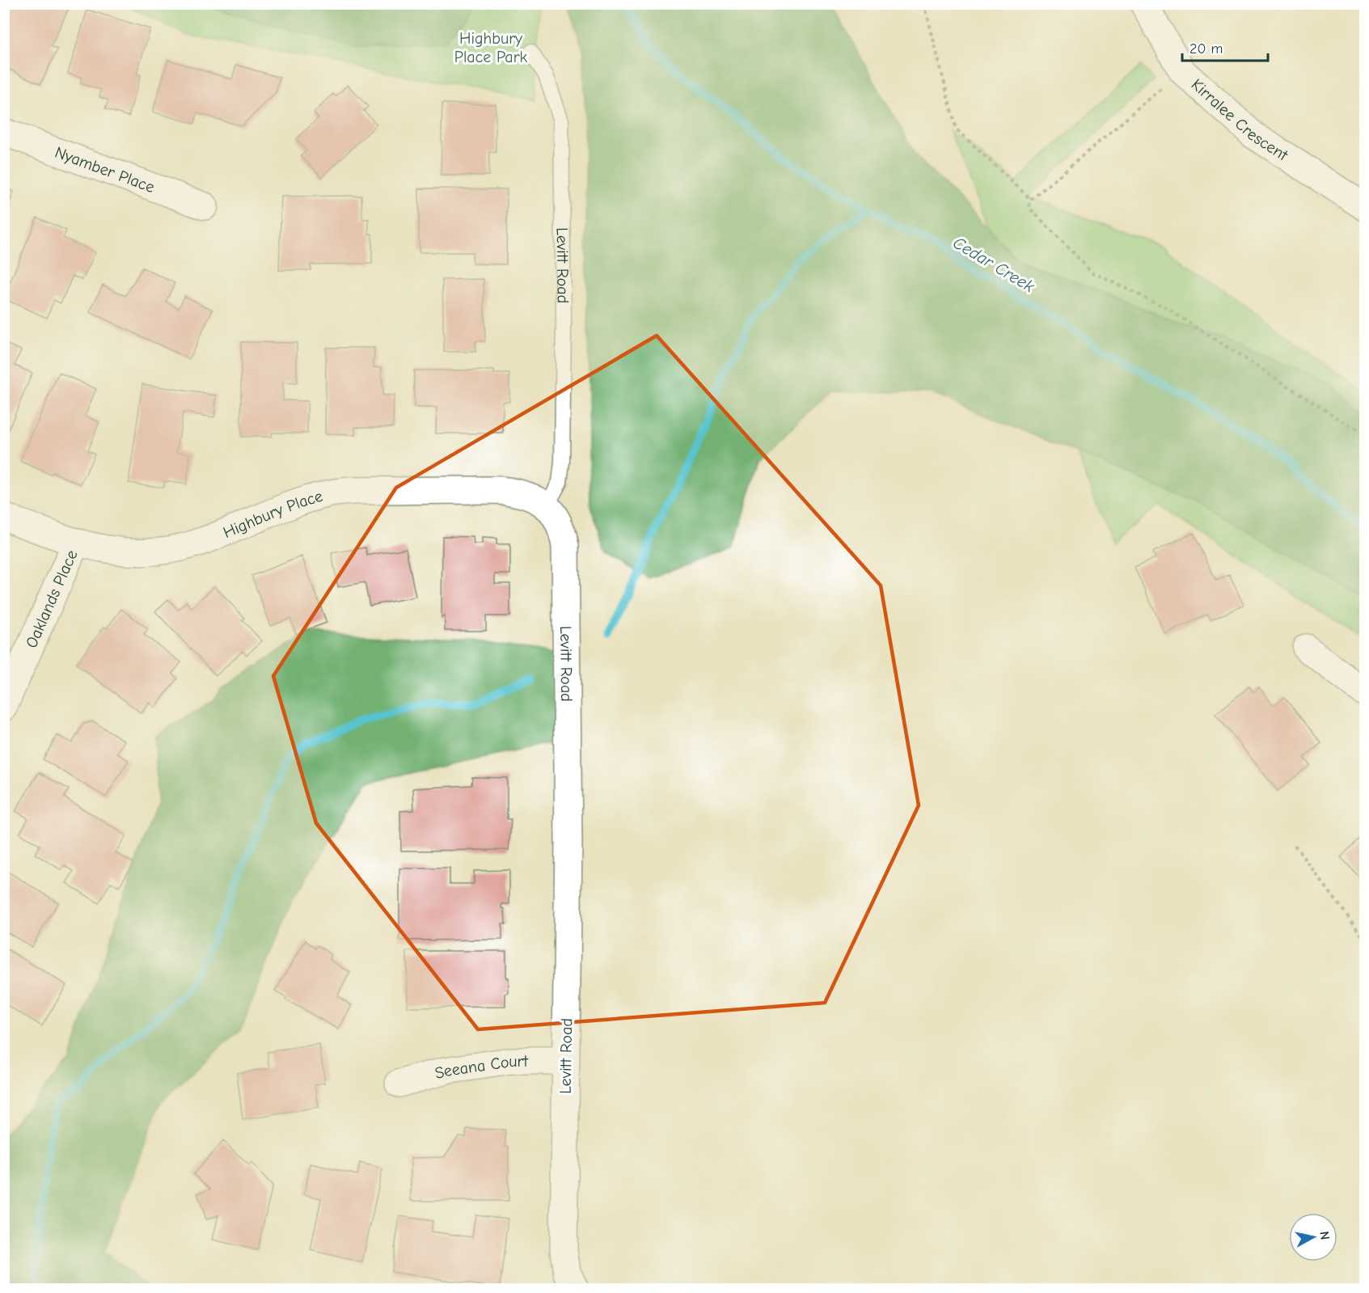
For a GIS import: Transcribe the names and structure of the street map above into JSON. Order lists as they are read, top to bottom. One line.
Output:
{"streets":{"street":["Kirralee Crescent","Nyamber Place","Levitt Road","Highbury Place","Oaklands Place","Seeana Court"]},"crossings":[["Levitt Road","Highbury Place"],["Levitt Road","Seeana Court"],["Highbury Place","Oaklands Place"]],"water":["Cedar Creek"],"parks":["Highbury Place Park"],"scale_bar":"20 m","north":"right"}
